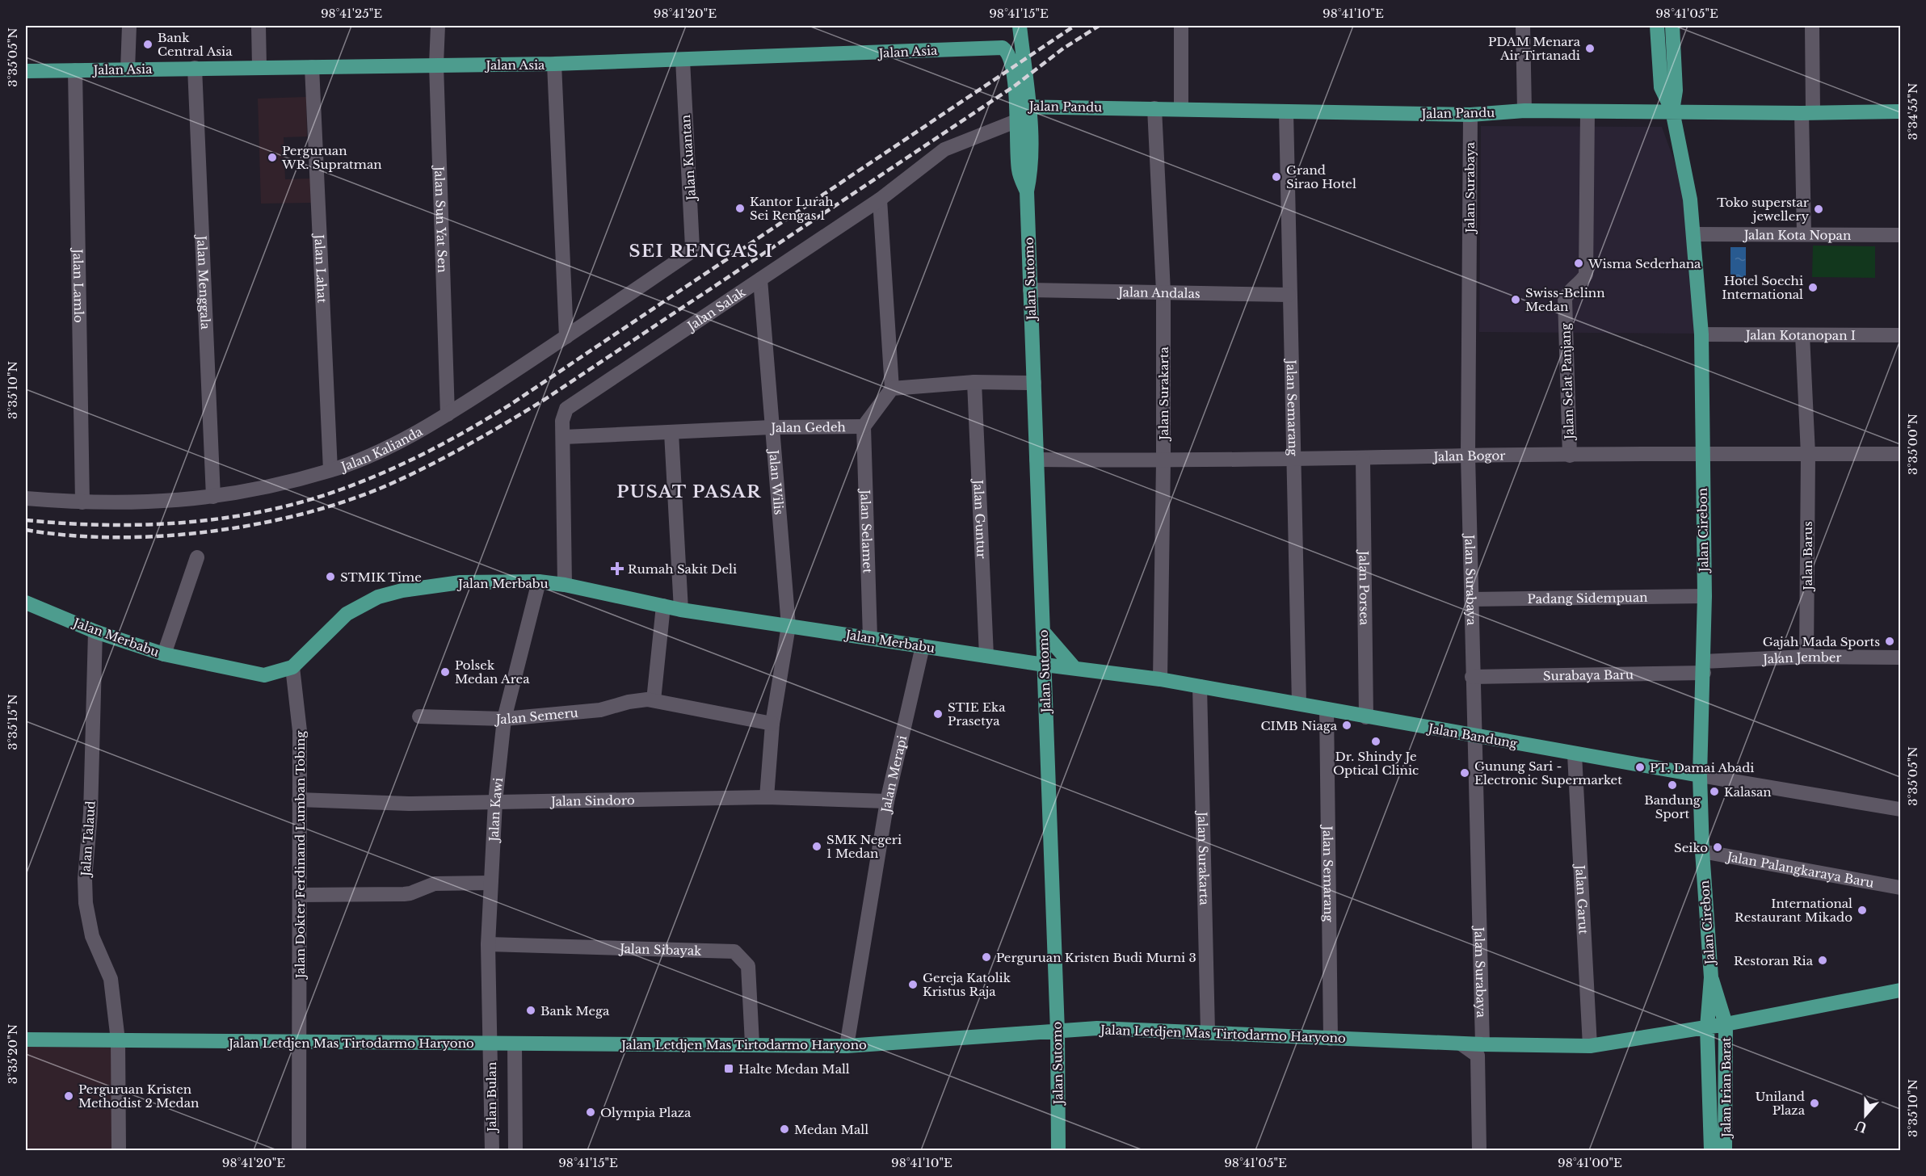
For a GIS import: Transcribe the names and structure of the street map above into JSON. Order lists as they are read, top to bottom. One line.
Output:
{"streets":{"main road":["Jalan Asia","Jalan Pandu","Jalan Sutomo","Jalan Cirebon","Jalan Merbabu","Jalan Bandung","Jalan Letdjen Mas Tirtodarmo Haryono","Jalan Irian Barat"],"street":["Jalan Kuantan","Jalan Surabaya","Jalan Sun Yat Sen","Jalan Kota Nopan","Jalan Lahat","Jalan Menggala","Jalan Lamlo","Jalan Andalas","Jalan Salak","Jalan Kotanopan I","Jalan Selat Panjang","Jalan Surakarta","Jalan Semarang","Jalan Gedeh","Jalan Kalianda","Jalan Bogor","Jalan Wilis","Jalan Guntur","Jalan Selamet","Jalan Barus","Jalan Porsea","Padang Sidempuan","Jalan Jember","Surabaya Baru","Jalan Semeru","Jalan Merapi","Jalan Sindoro","Jalan Kawi","Jalan Talaud","Jalan Dokter Ferdinand Lumban Tobing","Jalan Palangkaraya Baru","Jalan Garut","Jalan Sibayak","Jalan Bulan"]},"crossings":[["Jalan Asia","Jalan Kuantan"],["Jalan Asia","Jalan Sun Yat Sen"],["Jalan Asia","Jalan Lahat"],["Jalan Asia","Jalan Sutomo"],["Jalan Asia","Jalan Menggala"],["Jalan Asia","Jalan Lamlo"],["Jalan Pandu","Jalan Surabaya"],["Jalan Pandu","Jalan Sutomo"],["Jalan Pandu","Jalan Salak"],["Jalan Pandu","Jalan Selat Panjang"],["Jalan Pandu","Jalan Surakarta"],["Jalan Pandu","Jalan Semarang"],["Jalan Pandu","Jalan Cirebon"],["Jalan Kuantan","Jalan Kalianda"],["Jalan Surabaya","Jalan Bogor"],["Jalan Surabaya","Padang Sidempuan"],["Jalan Surabaya","Surabaya Baru"],["Jalan Surabaya","Jalan Bandung"],["Jalan Surabaya","Jalan Letdjen Mas Tirtodarmo Haryono"],["Jalan Sun Yat Sen","Jalan Kalianda"],["Jalan Kota Nopan","Jalan Cirebon"],["Jalan Lahat","Jalan Kalianda"],["Jalan Sutomo","Jalan Andalas"],["Jalan Sutomo","Jalan Salak"],["Jalan Sutomo","Jalan Bogor"],["Jalan Sutomo","Jalan Merbabu"],["Jalan Sutomo","Jalan Bandung"],["Jalan Sutomo","Jalan Letdjen Mas Tirtodarmo Haryono"],["Jalan Menggala","Jalan Kalianda"],["Jalan Lamlo","Jalan Kalianda"],["Jalan Andalas","Jalan Surakarta"],["Jalan Andalas","Jalan Semarang"],["Jalan Salak","Jalan Gedeh"],["Jalan Salak","Jalan Wilis"],["Jalan Salak","Jalan Merbabu"],["Jalan Kotanopan I","Jalan Cirebon"],["Jalan Kotanopan I","Jalan Barus"],["Jalan Selat Panjang","Jalan Bogor"],["Jalan Surakarta","Jalan Bogor"],["Jalan Surakarta","Jalan Bandung"],["Jalan Surakarta","Jalan Letdjen Mas Tirtodarmo Haryono"],["Jalan Semarang","Jalan Bogor"],["Jalan Semarang","Jalan Bandung"],["Jalan Semarang","Jalan Letdjen Mas Tirtodarmo Haryono"],["Jalan Gedeh","Jalan Wilis"],["Jalan Gedeh","Jalan Selamet"],["Jalan Bogor","Jalan Cirebon"],["Jalan Bogor","Jalan Barus"],["Jalan Bogor","Jalan Porsea"],["Jalan Wilis","Jalan Merbabu"],["Jalan Wilis","Jalan Semeru"],["Jalan Wilis","Jalan Sindoro"],["Jalan Guntur","Jalan Merbabu"],["Jalan Cirebon","Padang Sidempuan"],["Jalan Cirebon","Jalan Jember"],["Jalan Cirebon","Surabaya Baru"],["Jalan Cirebon","Jalan Bandung"],["Jalan Cirebon","Jalan Palangkaraya Baru"],["Jalan Cirebon","Jalan Letdjen Mas Tirtodarmo Haryono"],["Jalan Cirebon","Jalan Irian Barat"],["Jalan Selamet","Jalan Merbabu"],["Jalan Barus","Jalan Jember"],["Jalan Merbabu","Jalan Bandung"],["Jalan Merbabu","Jalan Merapi"],["Jalan Merbabu","Jalan Kawi"],["Jalan Merbabu","Jalan Talaud"],["Jalan Merbabu","Jalan Dokter Ferdinand Lumban Tobing"],["Jalan Porsea","Jalan Bandung"],["Jalan Jember","Surabaya Baru"],["Jalan Semeru","Jalan Kawi"],["Jalan Bandung","Jalan Garut"],["Jalan Merapi","Jalan Sindoro"],["Jalan Merapi","Jalan Letdjen Mas Tirtodarmo Haryono"],["Jalan Sindoro","Jalan Kawi"],["Jalan Sindoro","Jalan Dokter Ferdinand Lumban Tobing"],["Jalan Kawi","Jalan Sibayak"],["Jalan Kawi","Jalan Letdjen Mas Tirtodarmo Haryono"],["Jalan Kawi","Jalan Bulan"],["Jalan Talaud","Jalan Letdjen Mas Tirtodarmo Haryono"],["Jalan Dokter Ferdinand Lumban Tobing","Jalan Letdjen Mas Tirtodarmo Haryono"],["Jalan Garut","Jalan Letdjen Mas Tirtodarmo Haryono"],["Jalan Sibayak","Jalan Letdjen Mas Tirtodarmo Haryono"],["Jalan Letdjen Mas Tirtodarmo Haryono","Jalan Irian Barat"],["Jalan Letdjen Mas Tirtodarmo Haryono","Jalan Bulan"]],"districts":["SEI RENGAS I","PUSAT PASAR"],"places":{"other":["Bank Central Asia","PDAM Menara Air Tirtanadi","Perguruan WR. Supratman","Grand Sirao Hotel","Kantor Lurah Sei Rengas 1","Toko superstar jewellery","Wisma Sederhana","Hotel Soechi International","Swiss-Belinn Medan","STMIK Time","Gajah Mada Sports","Polsek Medan Area","STIE Eka Prasetya","CIMB Niaga","Dr. Shindy Je Optical Clinic","PT. Damai Abadi","Gunung Sari - Electronic Supermarket","Bandung Sport","Kalasan","SMK Negeri 1 Medan","Seiko","International Restaurant Mikado","Perguruan Kristen Budi Murni 3","Restoran Ria","Gereja Katolik Kristus Raja","Bank Mega","Perguruan Kristen Methodist 2 Medan","Uniland Plaza","Olympia Plaza","Medan Mall"],"health":["Rumah Sakit Deli"],"transit":["Halte Medan Mall"]},"north":"bottom","coordinates":["98°41'25\"E","98°41'20\"E","98°41'15\"E","98°41'10\"E","98°41'05\"E","3°35'05\"N","3°34'55\"N","3°35'10\"N","3°35'00\"N","3°35'15\"N","3°35'20\"N","98°41'00\"E"]}
